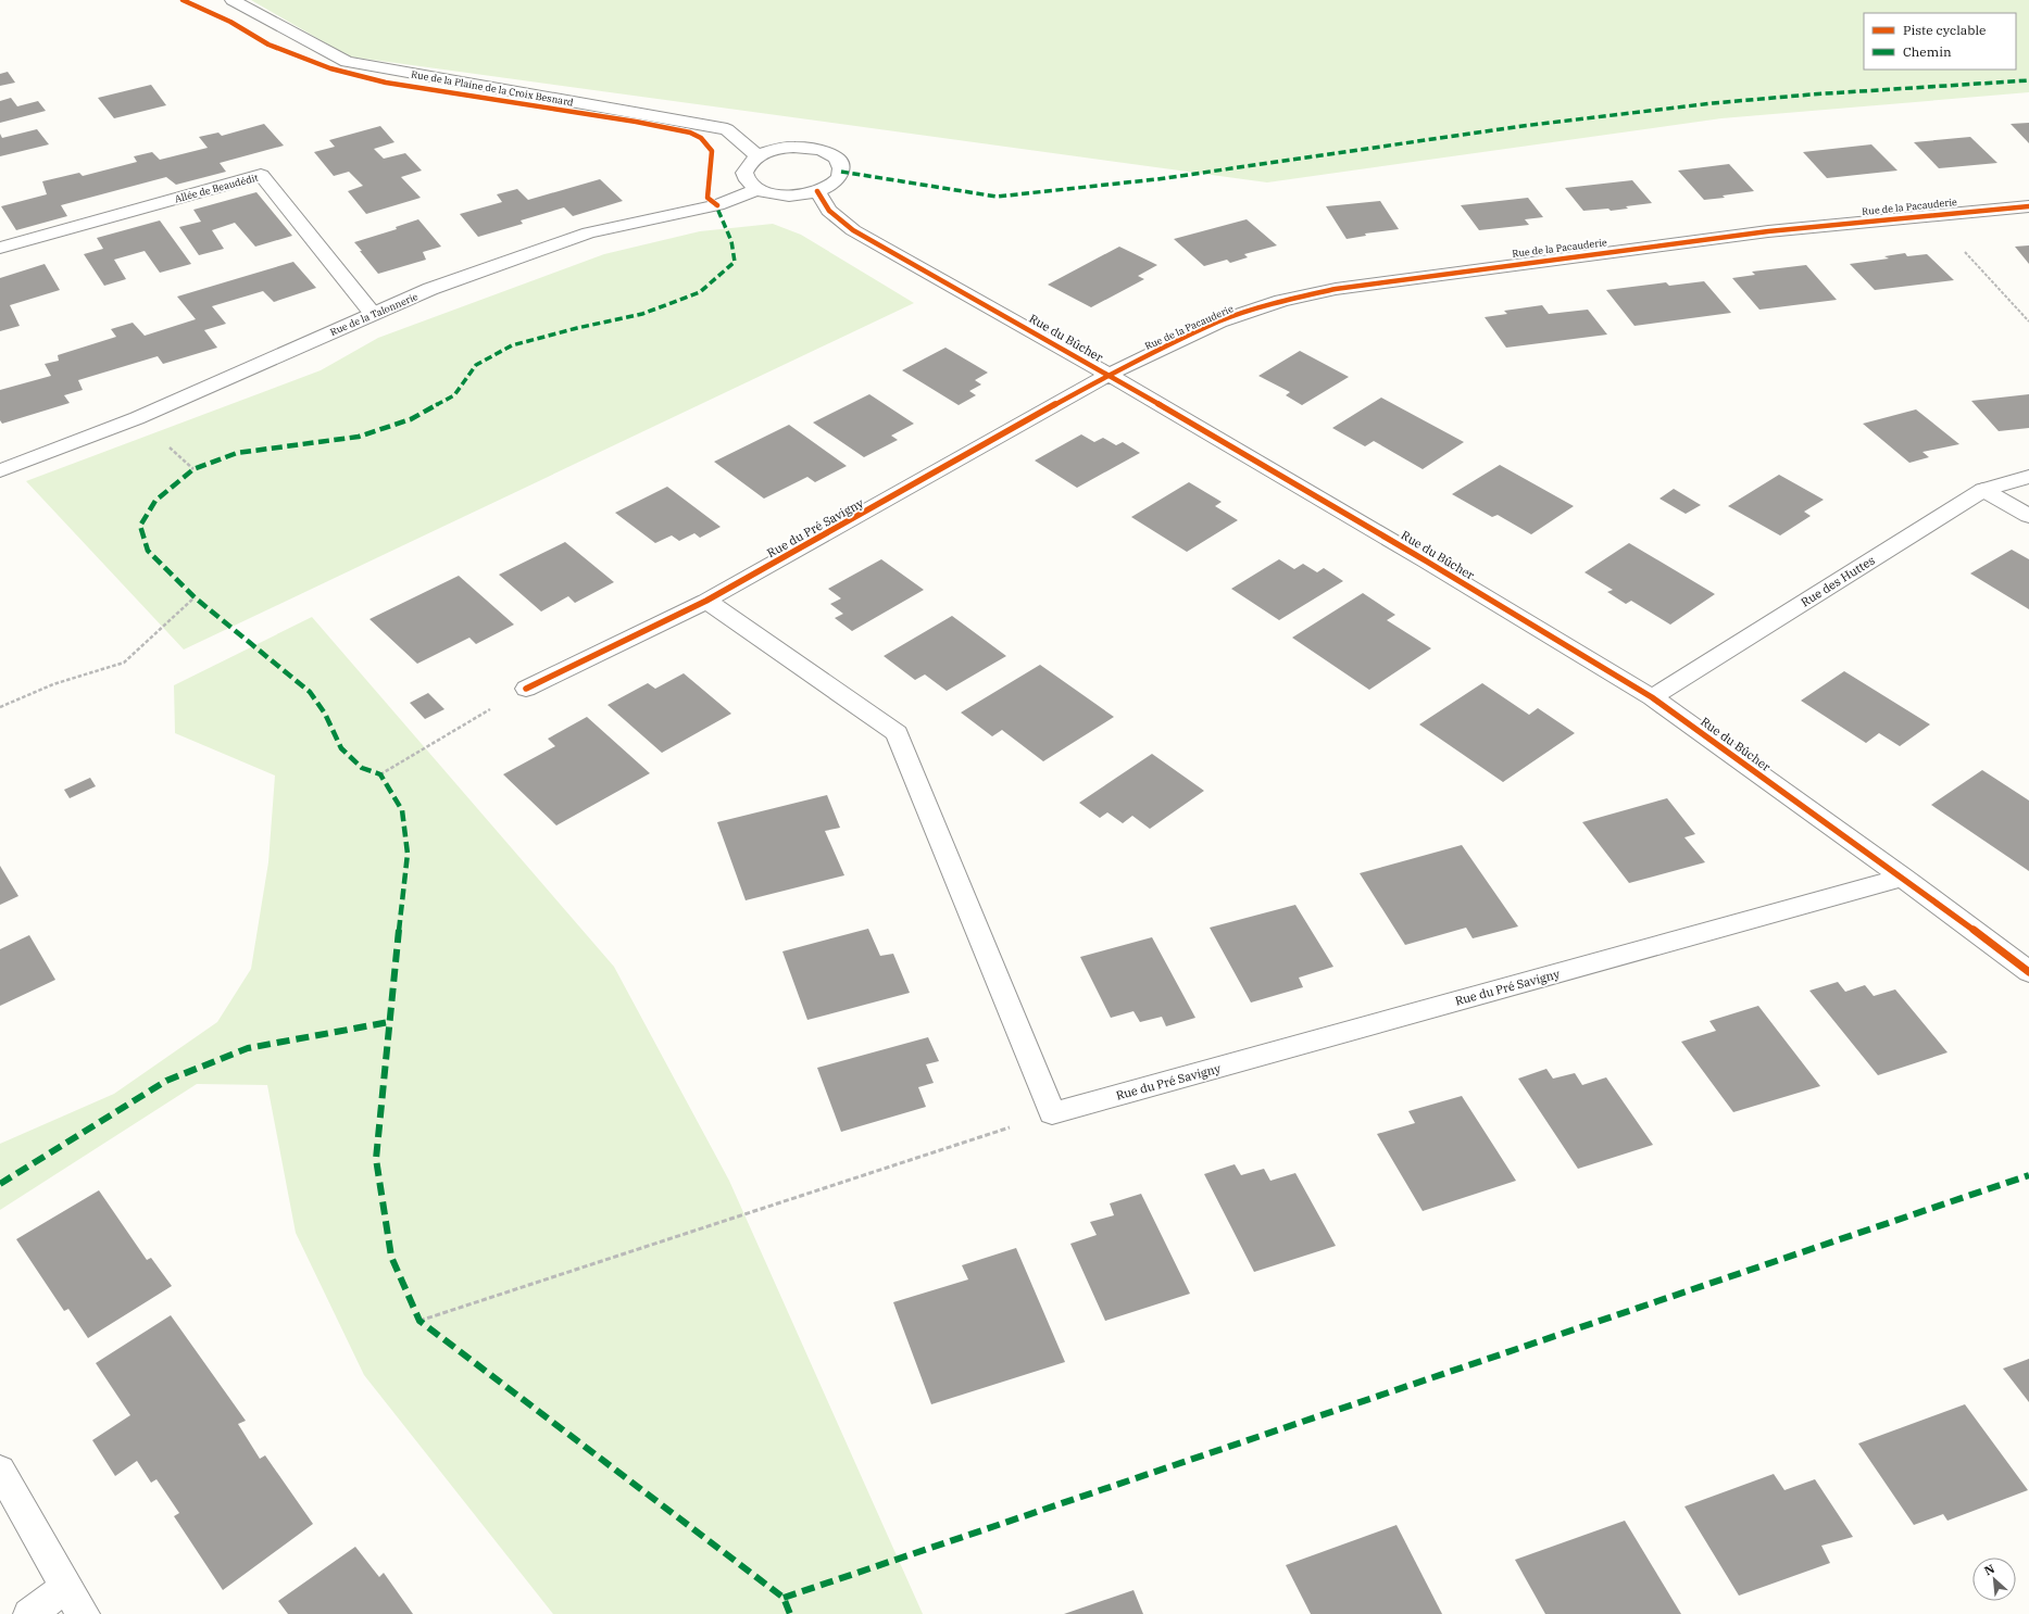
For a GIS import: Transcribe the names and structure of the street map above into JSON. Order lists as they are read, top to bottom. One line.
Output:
{"streets":{"street":["Rue de la Plaine de la Croix Besnard","Allée de Beaudédit","Rue de la Pacauderie","Rue de la Talonnerie","Rue du Bûcher","Rue du Pré Savigny","Rue des Huttes"]},"crossings":[["Allée de Beaudédit","Rue de la Talonnerie"],["Rue de la Pacauderie","Rue du Bûcher"],["Rue de la Pacauderie","Rue du Pré Savigny"],["Rue du Bûcher","Rue du Pré Savigny"],["Rue du Bûcher","Rue des Huttes"]],"legend":["Piste cyclable","Chemin"],"north":"top left"}
